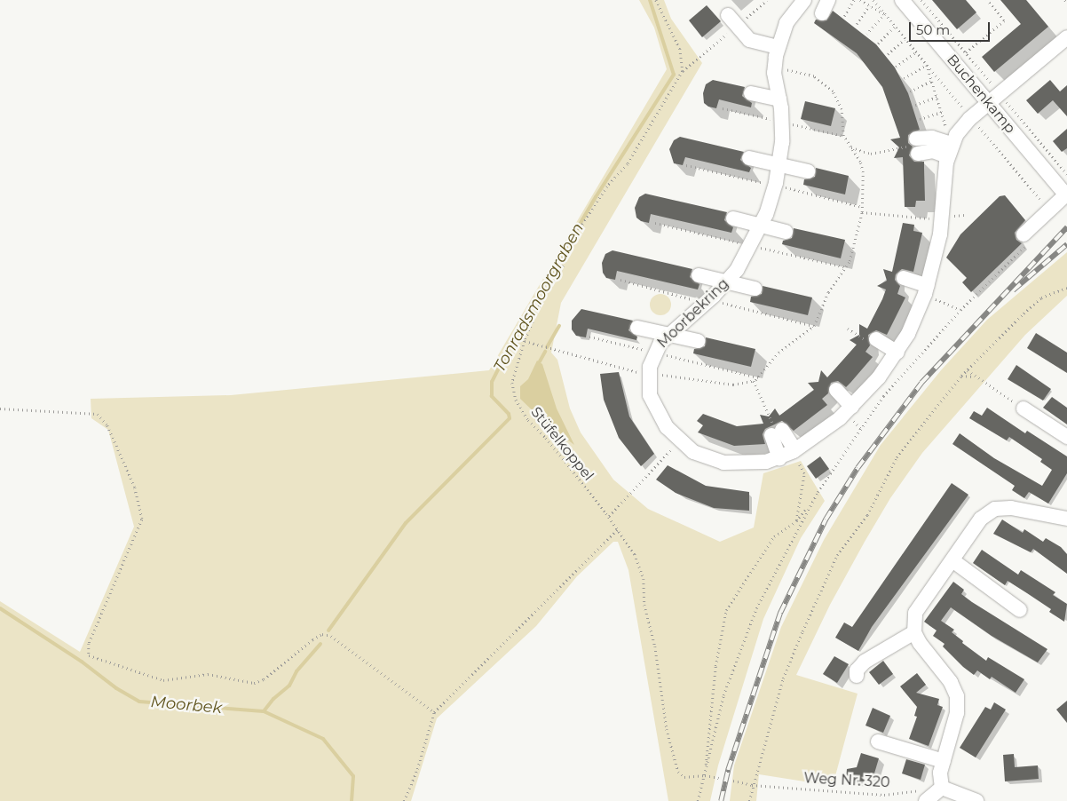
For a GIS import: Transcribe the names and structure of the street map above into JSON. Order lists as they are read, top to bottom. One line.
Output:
{"streets":{"street":["Buchenkamp","Moorbekring"],"path":["Stüfelkoppel","Weg Nr. 320"]},"water":["Tonradsmoorgraben","Moorbek"],"scale_bar":"50 m"}
